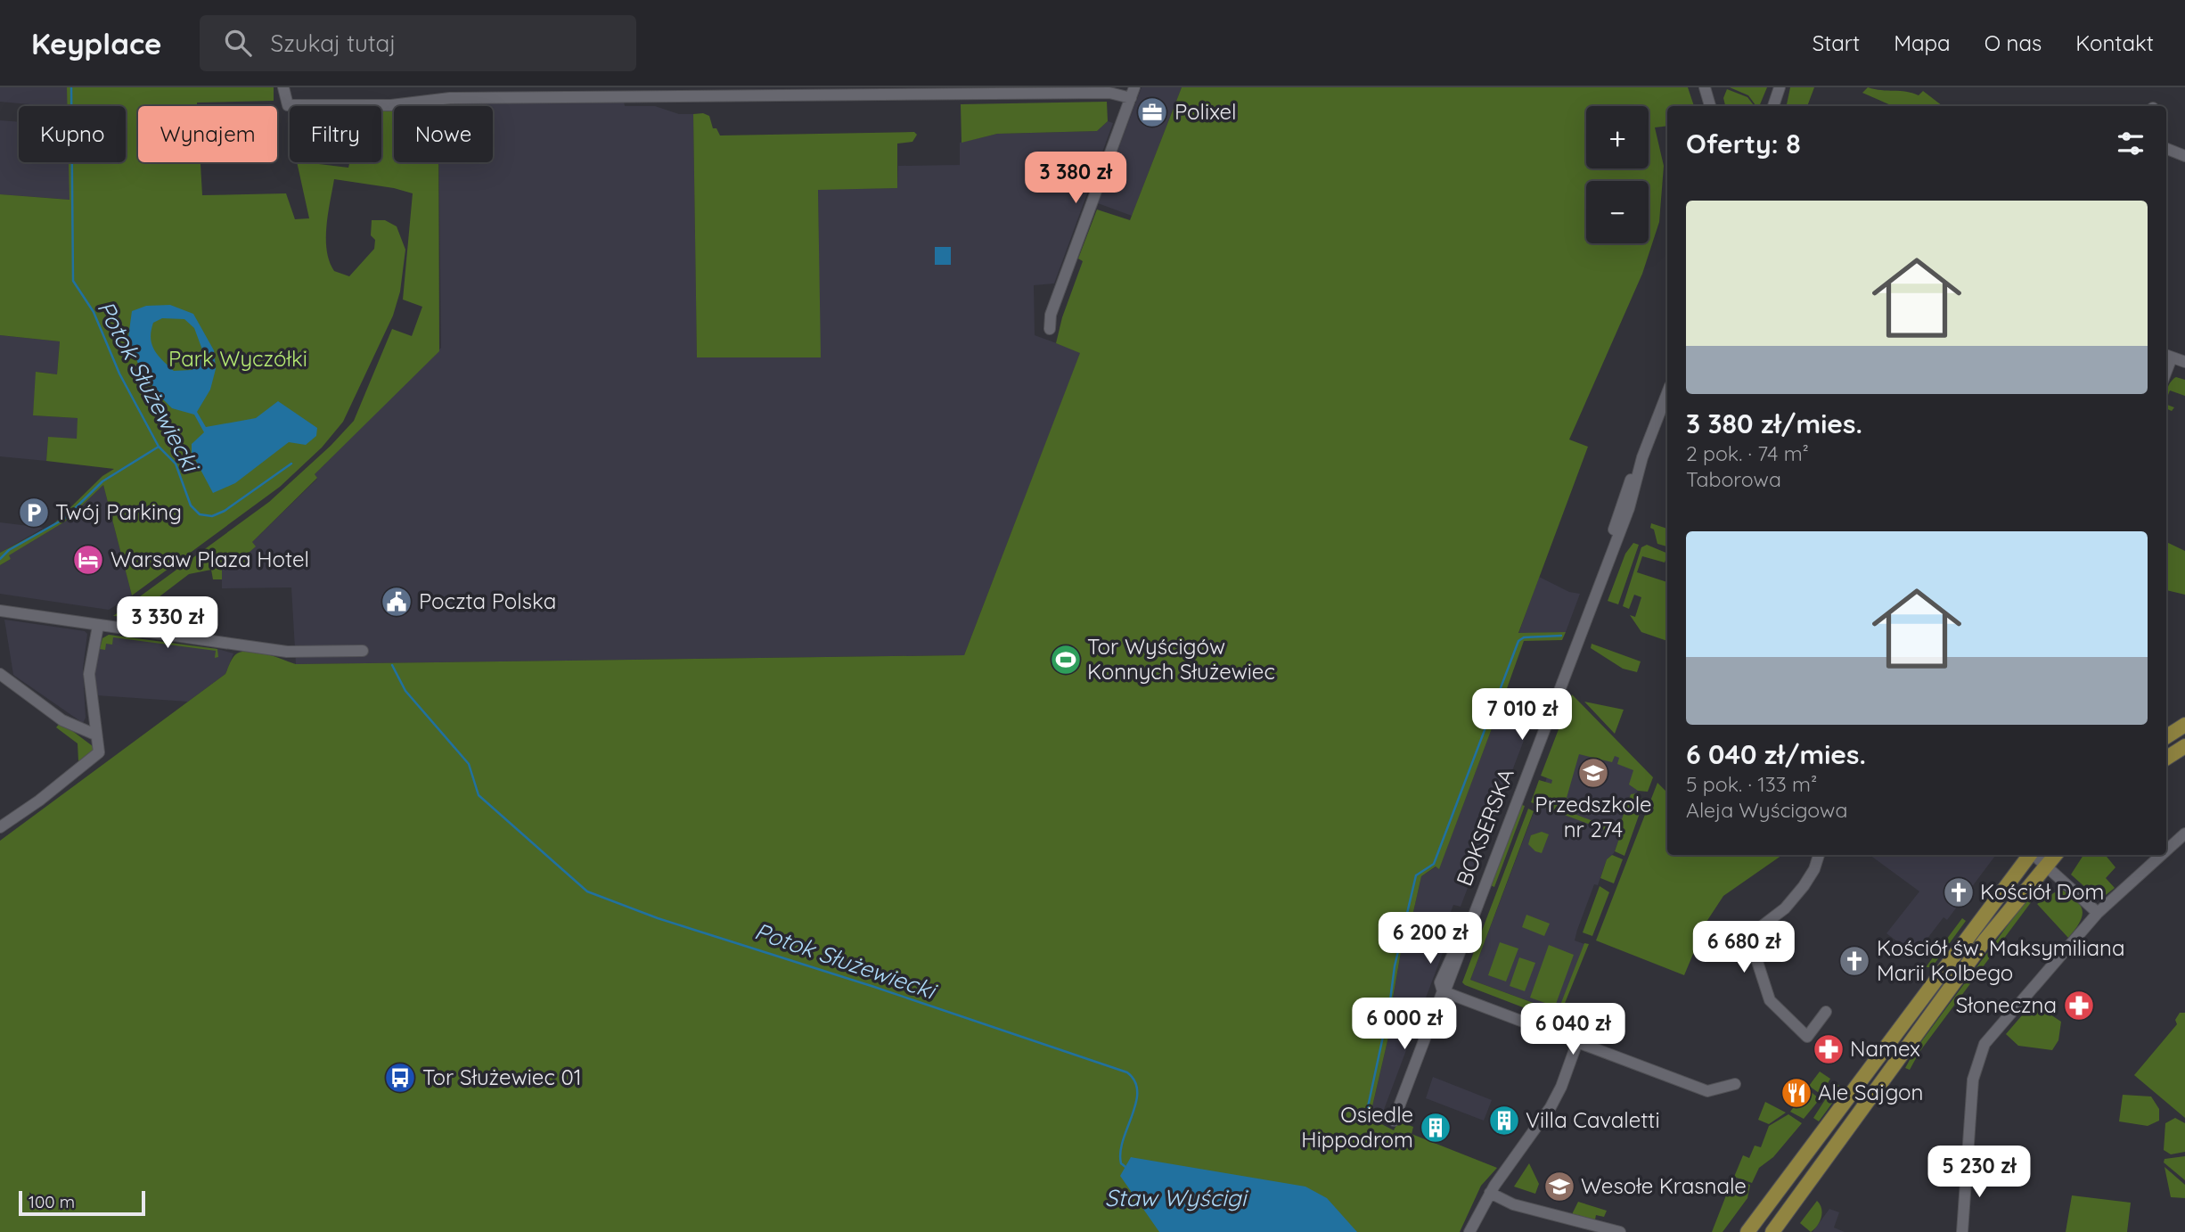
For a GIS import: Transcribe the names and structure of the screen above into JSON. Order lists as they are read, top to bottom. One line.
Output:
{"streets":{"street":["BOKSERSKA"]},"water":["Potok Służewiecki","Staw Wyścigi"],"parks":["Park Wyczółki"],"places":{"office":["Polixel"],"parking":["Twój Parking"],"hotel":["Warsaw Plaza Hotel"],"public building":["Poczta Polska"],"sports":["Tor Wyścigów Konnych Służewiec"],"school or university":["Przedszkole nr 274","Wesołe Krasnale"],"church":["Kościół Dom","Kościół św. Maksymiliana Marii Kolbego"],"pharmacy":["Słoneczna","Namex"],"bus stop":["Tor Służewiec 01"],"restaurant":["Ale Sajgon"],"building":["Villa Cavaletti","Osiedle Hippodrom"]},"scale_bar":"100 m","page":{"header":"Keyplace","search":"Szukaj tutaj","nav":["Start","Mapa","O nas","Kontakt"],"map_buttons":["+","−"],"chip":["Kupno","Wynajem","Filtry","Nowe"],"heading":"Oferty: 8","price":["3 380 zł","3 330 zł","7 010 zł","6 200 zł","6 680 zł","6 000 zł","6 040 zł","5 230 zł"],"list":[{"name":"3 380 zł/mies.","note":"2 pok. · 74 m² · Taborowa"},{"name":"6 040 zł/mies.","note":"5 pok. · 133 m² · Aleja Wyścigowa"}],"scale":"100 m"}}
